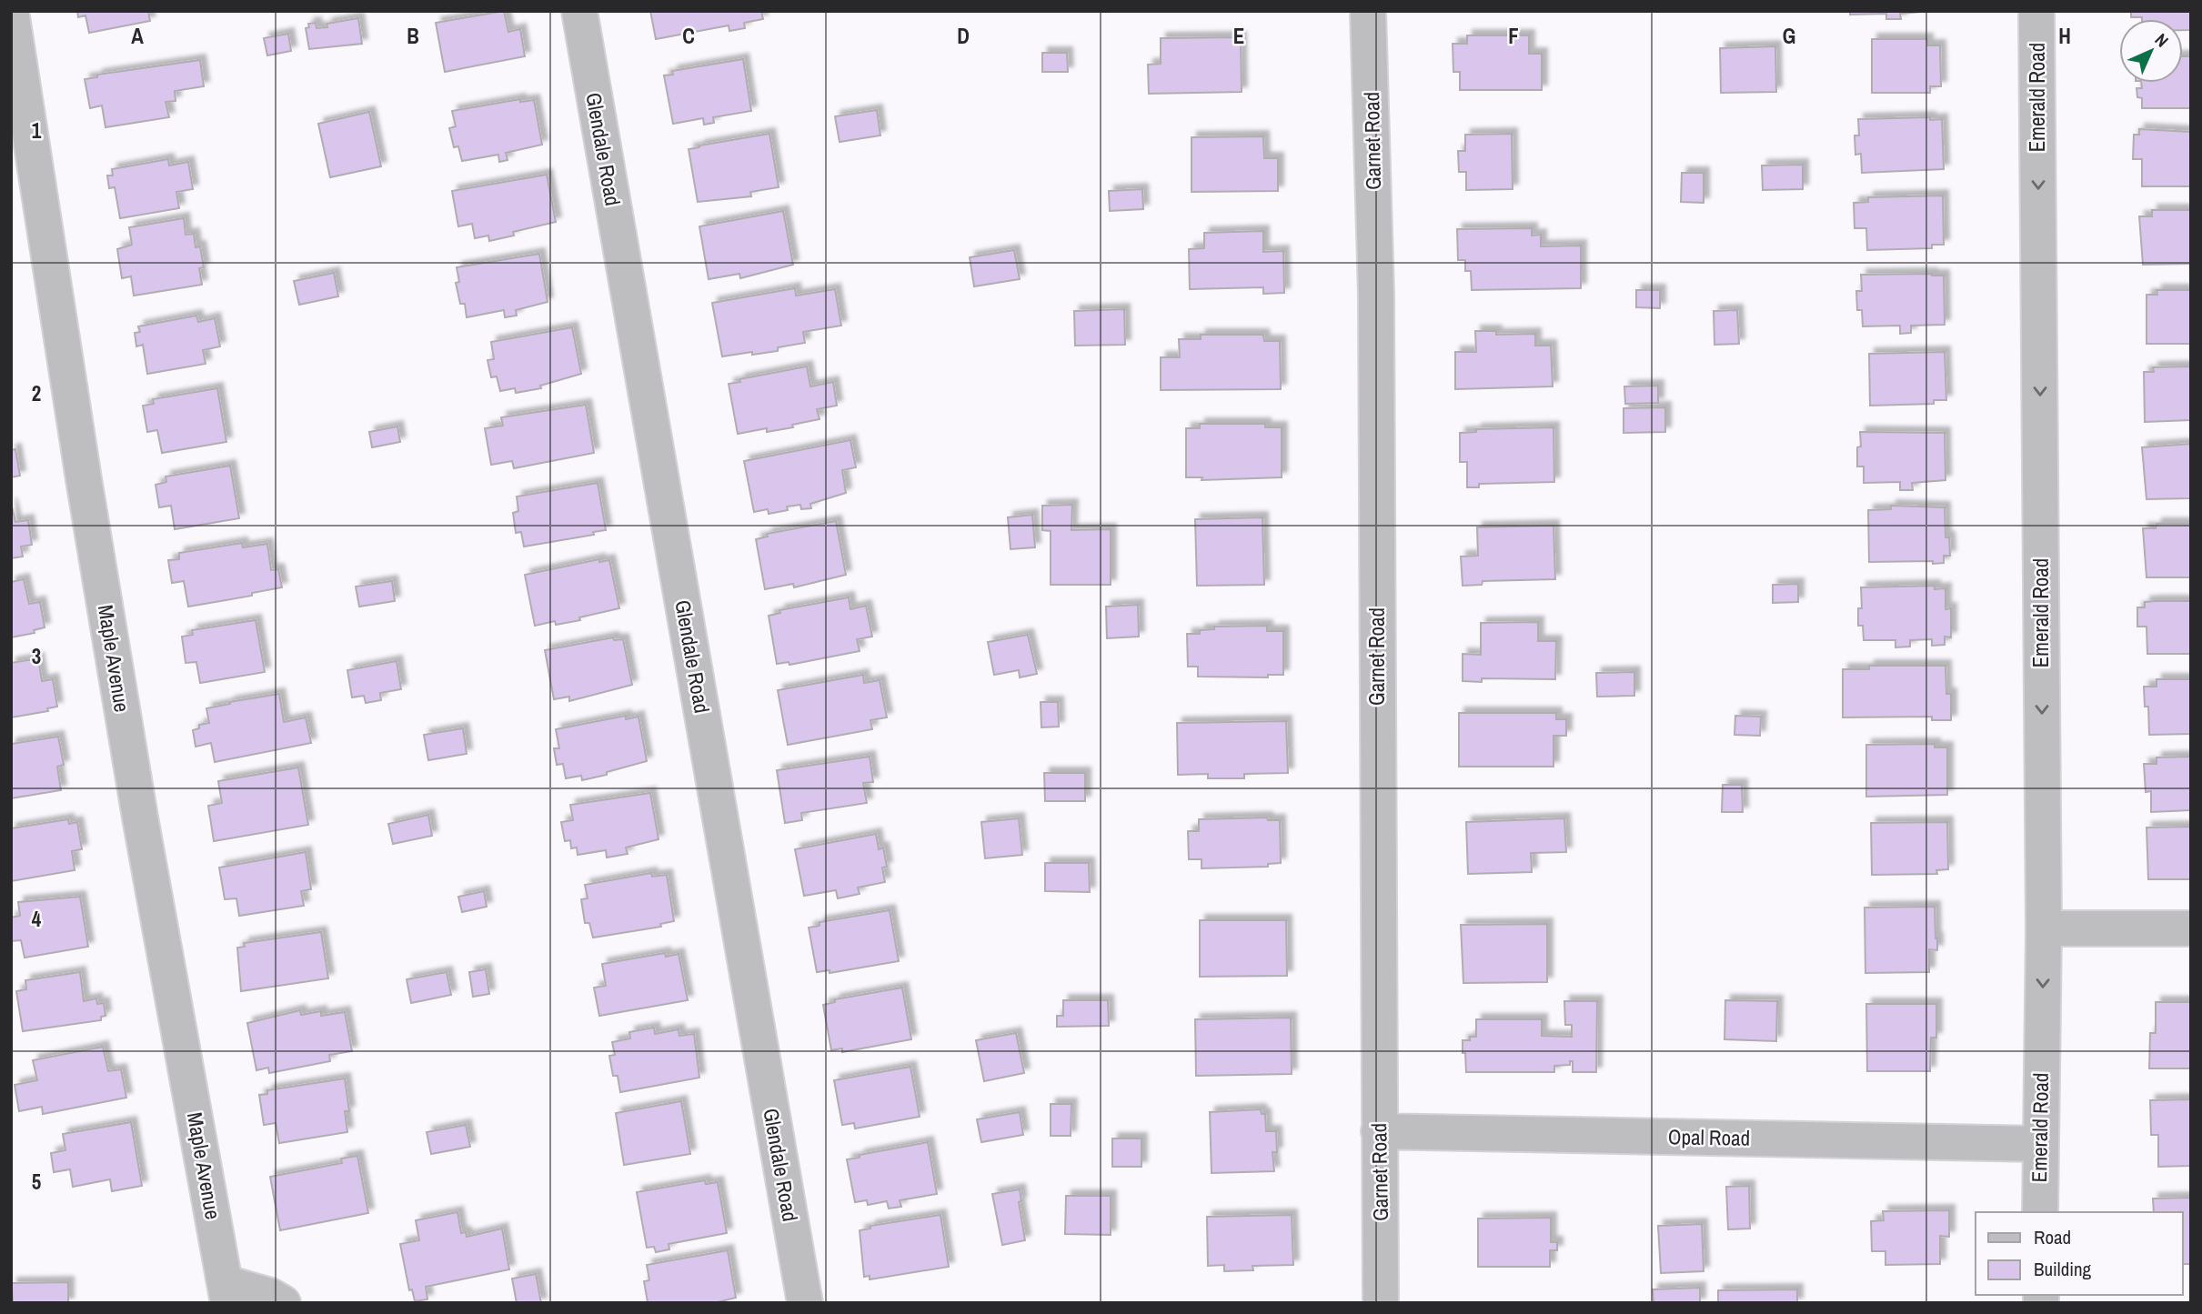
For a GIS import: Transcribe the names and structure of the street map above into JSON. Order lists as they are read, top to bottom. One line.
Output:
{"streets":{"street":["Emerald Road","Garnet Road","Glendale Road","Maple Avenue","Opal Road"]},"crossings":[["Emerald Road","Opal Road"],["Garnet Road","Opal Road"]],"one_way":["Emerald Road"],"legend":["Road","Building"],"north":"top right","grid":{"columns":["A","B","C","D","E","F","G","H"],"rows":["1","2","3","4","5"]}}
